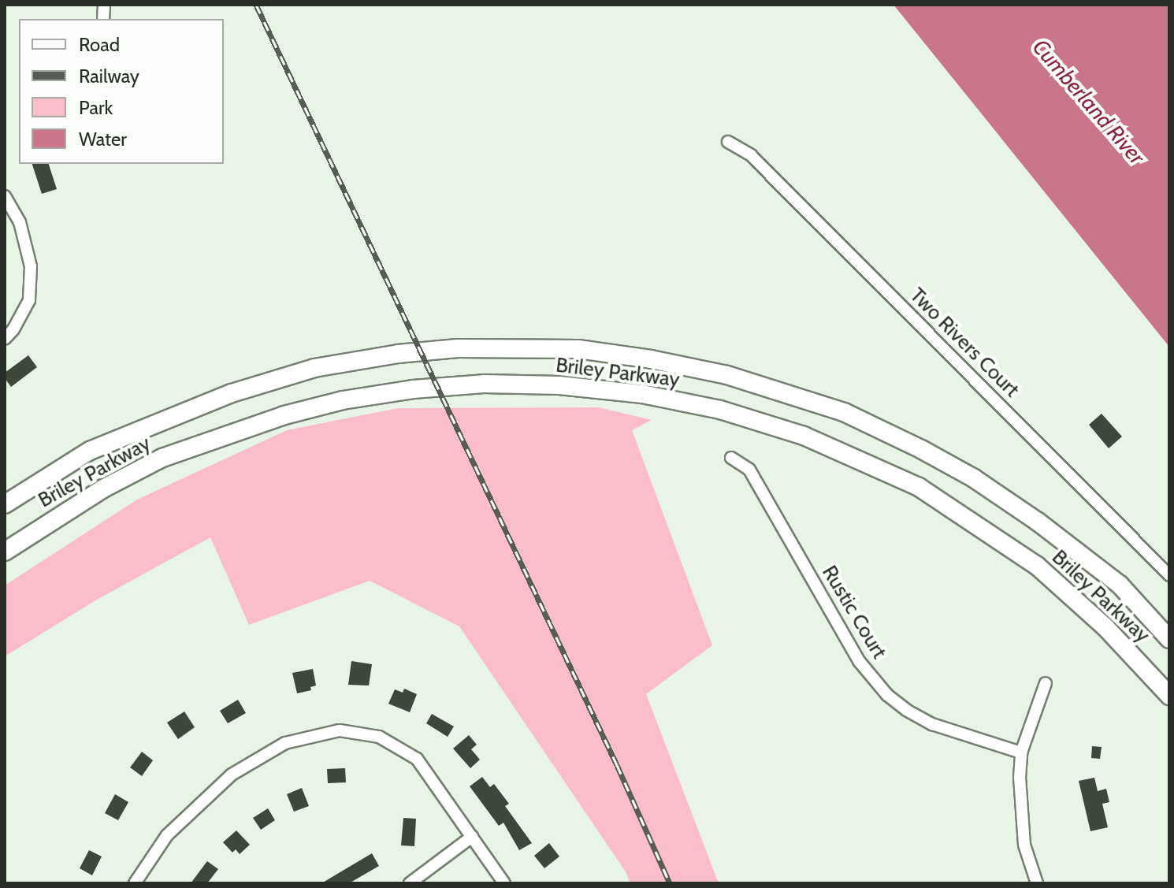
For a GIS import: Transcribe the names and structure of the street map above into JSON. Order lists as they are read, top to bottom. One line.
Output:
{"streets":{"highway":["Briley Parkway"],"street":["Two Rivers Court","Rustic Court"]},"water":["Cumberland River"],"legend":["Road","Railway","Park","Water"]}
